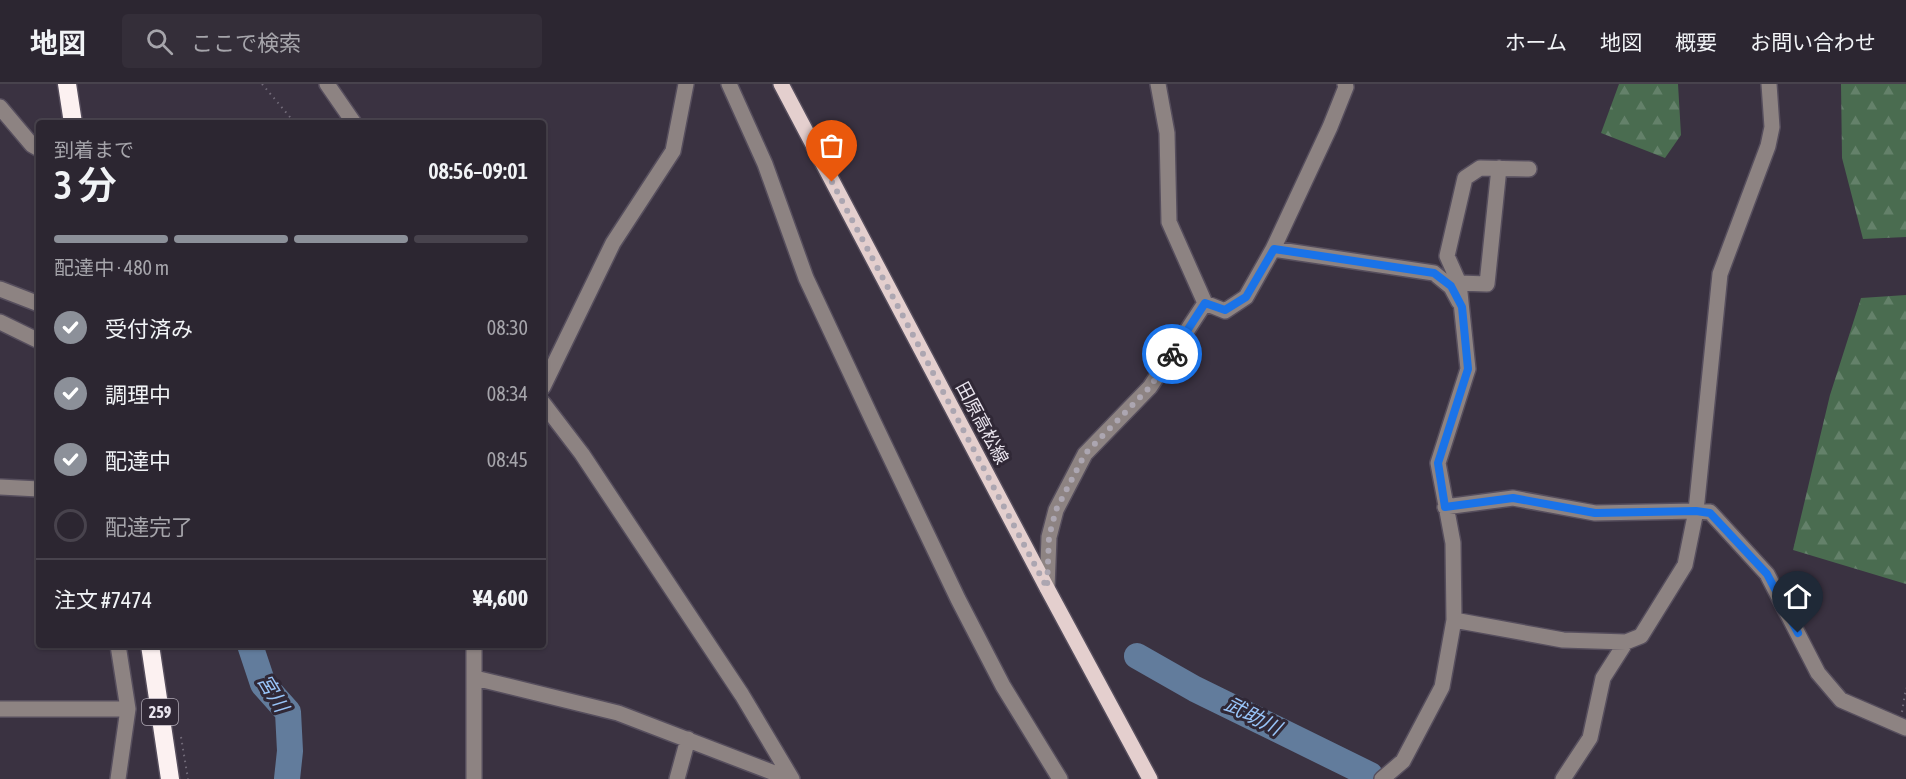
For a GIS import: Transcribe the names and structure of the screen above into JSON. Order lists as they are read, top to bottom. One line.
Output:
{"streets":{"highway":["259"],"main road":["田原高松線"]},"water":["宮川","武助川"],"page":{"header":"地図","search":"ここで検索","nav":["ホーム","地図","概要","お問い合わせ"],"heading":["3 分","到着まで","08:56–09:01"],"panel":["注文 #7474","¥4,600"],"bar":"配達中 · 480 m","list":[["受付済み","08:30"],["調理中","08:34"],["配達中","08:45"],"配達完了"]}}
